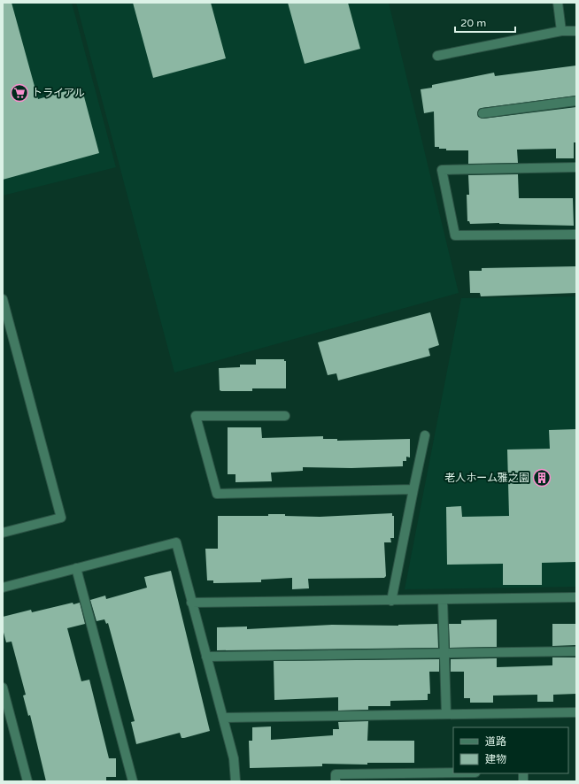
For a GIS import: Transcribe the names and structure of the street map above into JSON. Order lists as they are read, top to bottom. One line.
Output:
{"places":{"supermarket":["トライアル"],"building":["老人ホーム雅之園"]},"legend":["道路","建物"],"scale_bar":"20 m"}
